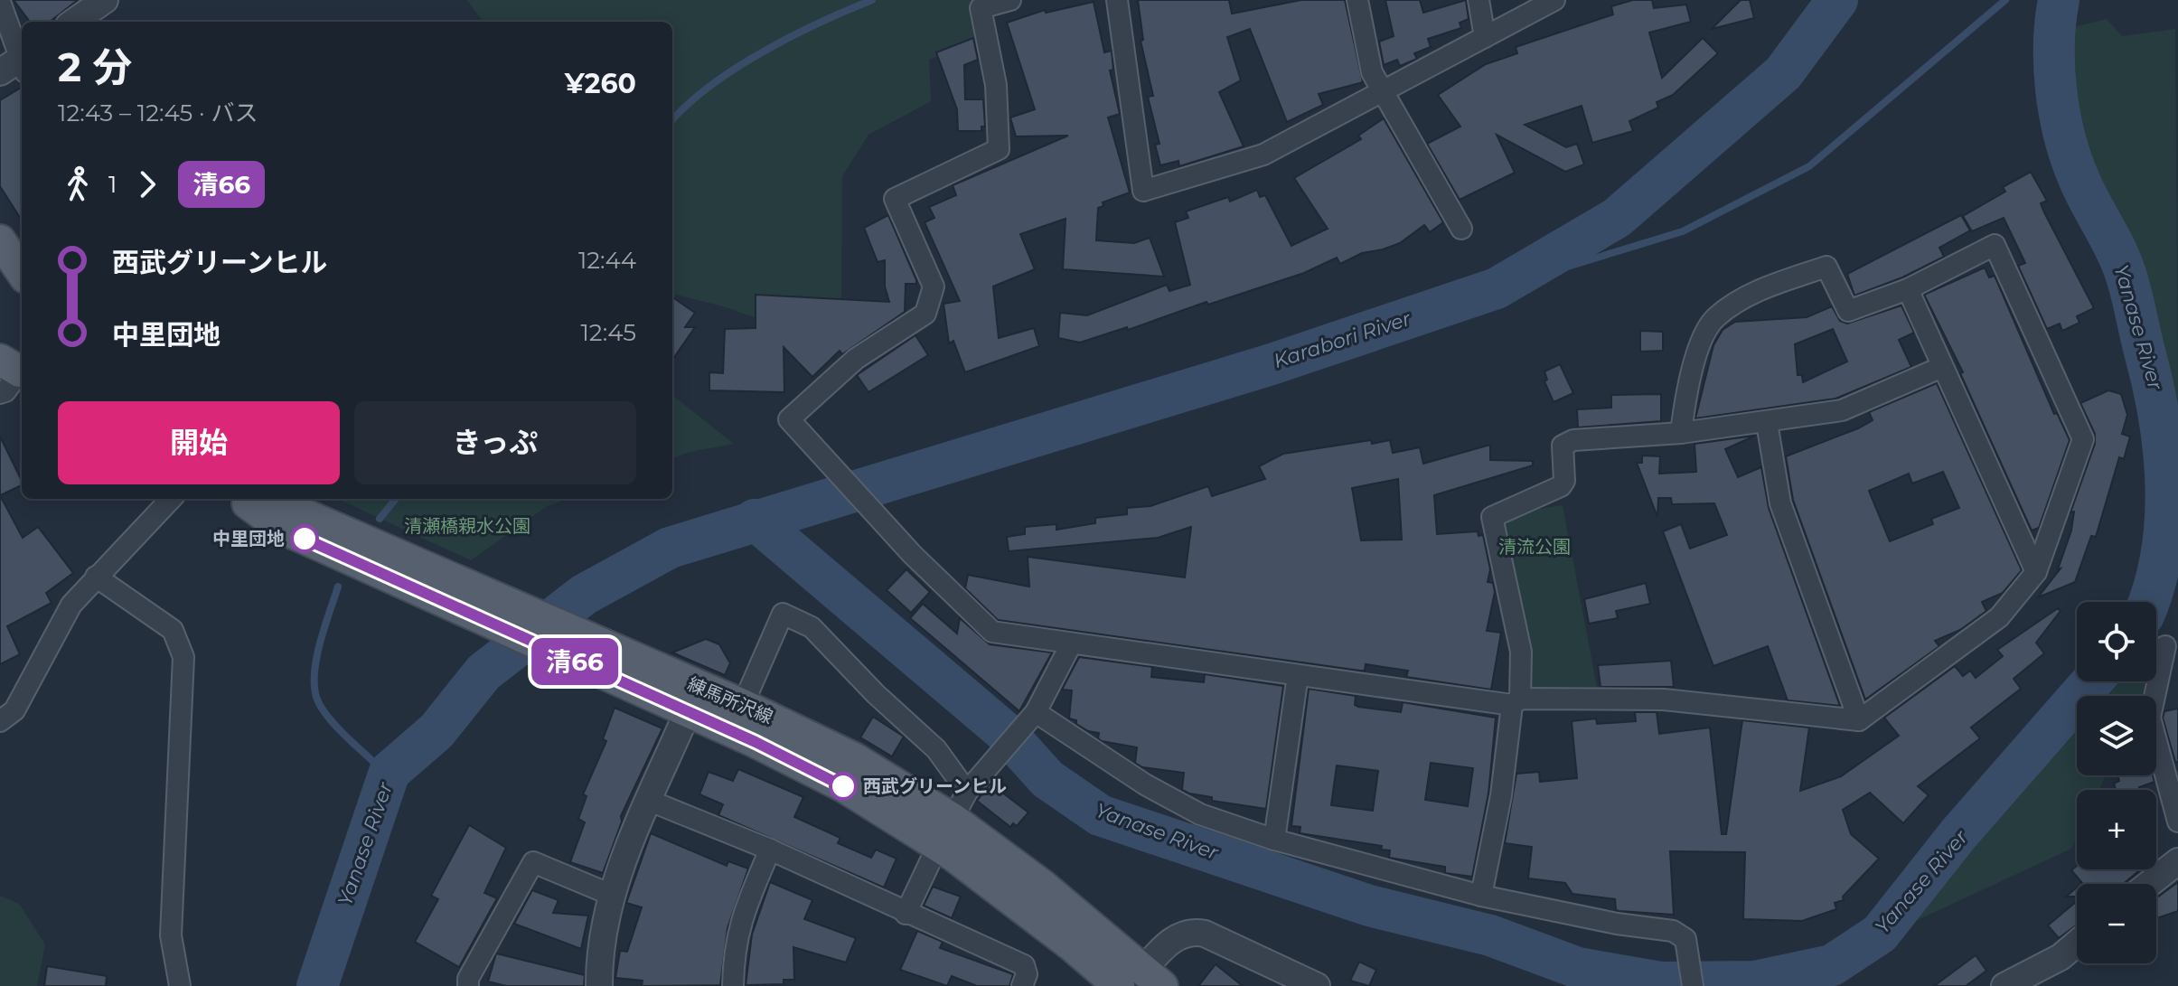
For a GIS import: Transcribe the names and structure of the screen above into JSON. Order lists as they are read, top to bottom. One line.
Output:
{"streets":{"main road":["練馬所沢線"]},"water":["Yanase River","Karabori River"],"parks":["清瀬橋親水公園","清流公園"],"places":["中里団地","西武グリーンヒル"],"lines":["bus line 清66"],"page":{"on_map":"清66","heading":["2 分","12:43 – 12:45 · バス","¥260"],"legs":["1","清66"],"list":[{"name":"西武グリーンヒル","value":"12:44"},{"name":"中里団地","value":"12:45"}],"buttons":["開始","きっぷ"],"map_buttons":["+","−"]}}
